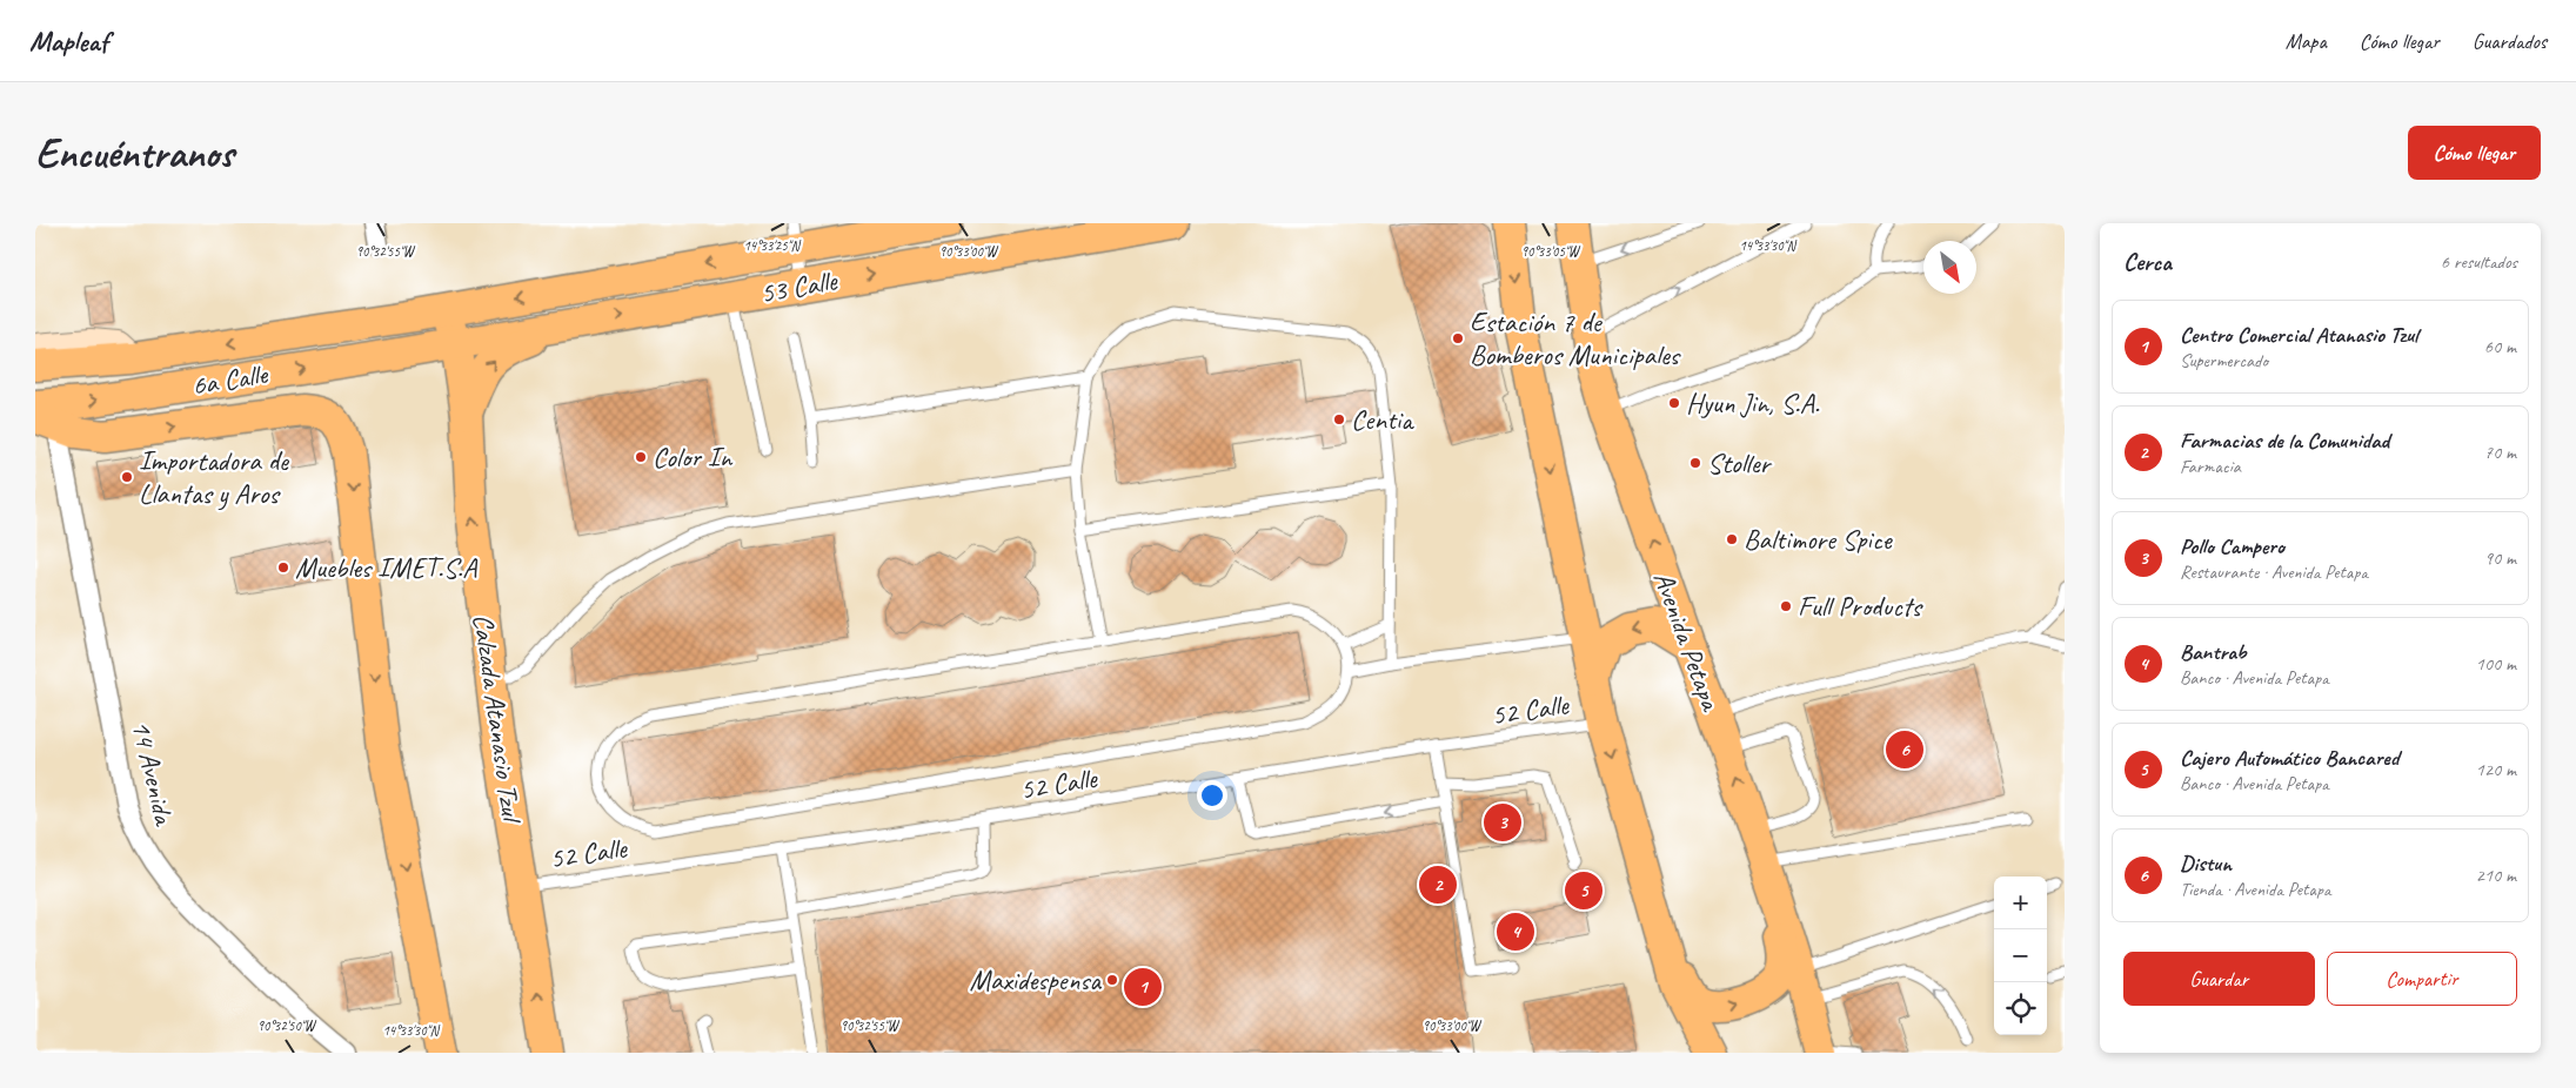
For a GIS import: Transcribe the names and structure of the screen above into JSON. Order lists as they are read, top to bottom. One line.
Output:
{"streets":{"main road":["53 Calle","6a Calle","Avenida Petapa","Calzada Atanasio Tzul"],"street":["14 Avenida"],"lane":["52 Calle"]},"crossings":[["53 Calle","6a Calle"],["53 Calle","Calzada Atanasio Tzul"],["6a Calle","Calzada Atanasio Tzul"],["6a Calle","14 Avenida"],["52 Calle","Calzada Atanasio Tzul"]],"one_way":["Calzada Atanasio Tzul"],"places":["Estación 7 de Bomberos Municipales","Hyun Jin, S.A.","Centia","Color In","Stoller","Importadora de Llantas y Aros","Baltimore Spice","Muebles IMET.S.A","Full Products","Maxidespensa"],"north":"bottom right","page":{"header":"Mapleaf","nav":["Mapa","Cómo llegar","Guardados"],"buttons":["Cómo llegar",["Guardar","Compartir"]],"title":"Encuéntranos","heading":["Cerca","6 resultados"],"list":[{"mark":"1","name":"Centro Comercial Atanasio Tzul","note":"Supermercado","value":"60 m"},{"mark":"2","name":"Farmacias de la Comunidad","note":"Farmacia","value":"70 m"},{"mark":"3","name":"Pollo Campero","note":"Restaurante · Avenida Petapa","value":"90 m"},{"mark":"4","name":"Bantrab","note":"Banco · Avenida Petapa","value":"100 m"},{"mark":"5","name":"Cajero Automático Bancared","note":"Banco · Avenida Petapa","value":"120 m"},{"mark":"6","name":"Distun","note":"Tienda · Avenida Petapa","value":"210 m"}],"pins":["6","3","2","5","4","1"],"map_buttons":["+","−"]},"coordinates":["14°33'25\"N","14°33'30\"N","90°32'55\"W","90°33'00\"W","90°33'05\"W","90°32'50\"W"]}
